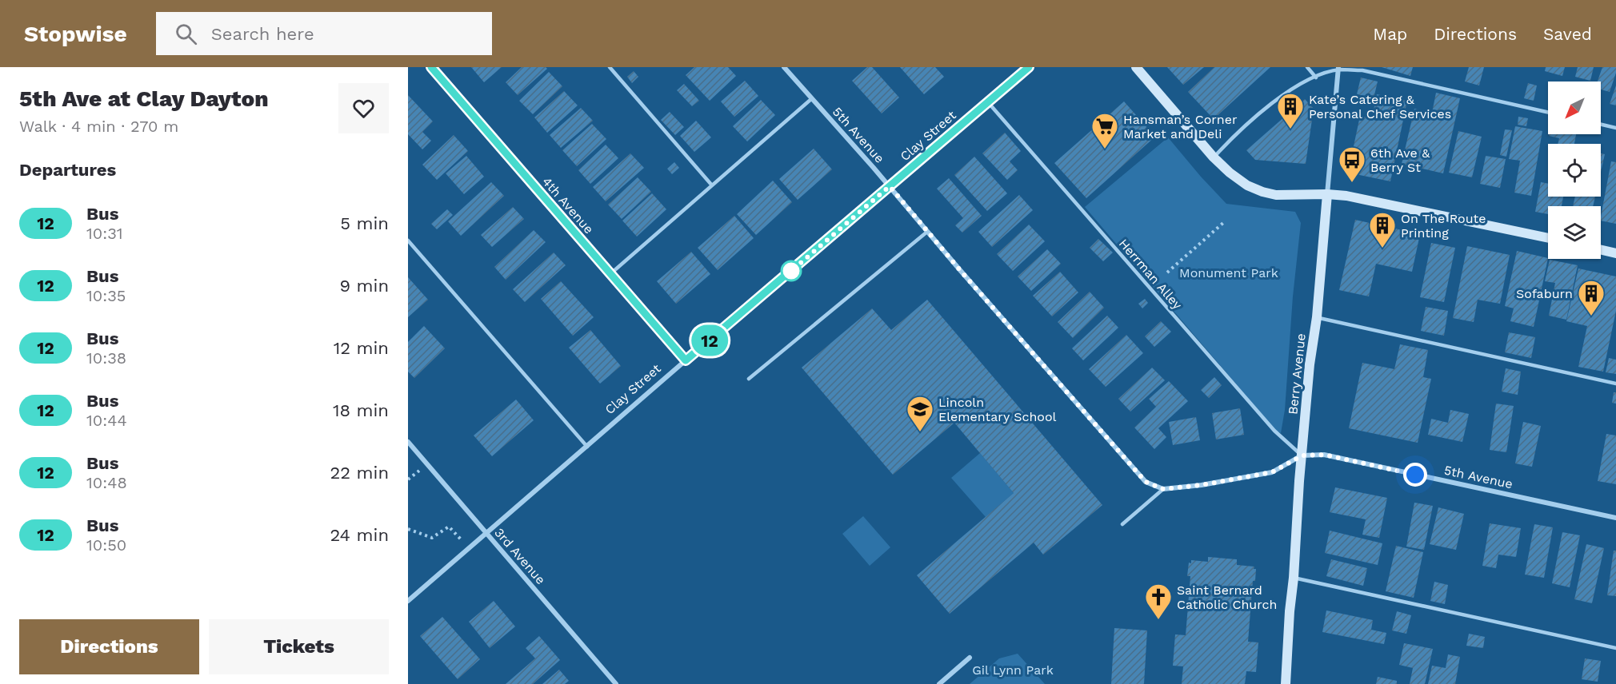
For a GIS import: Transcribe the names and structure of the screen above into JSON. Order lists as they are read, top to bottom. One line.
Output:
{"streets":{"street":["5th Avenue","Clay Street","4th Avenue","Berry Avenue","3rd Avenue"],"lane":["Herrman Alley"]},"crossings":[["5th Avenue","Clay Street"],["5th Avenue","Herrman Alley"],["5th Avenue","Berry Avenue"],["Clay Street","4th Avenue"],["Clay Street","Herrman Alley"],["Clay Street","3rd Avenue"],["Herrman Alley","Berry Avenue"]],"parks":["Monument Park","Gil Lynn Park"],"places":{"building":["Kate’s Catering & Personal Chef Services","On The Route Printing","Sofaburn"],"supermarket":["Hansman’s Corner Market and Deli"],"bus stop":["6th Ave & Berry St"],"school or university":["Lincoln Elementary School"],"church":["Saint Bernard Catholic Church"]},"lines":["bus line 12"],"north":"bottom left","page":{"header":"Stopwise","search":"Search here","nav":["Map","Directions","Saved"],"heading":[["5th Ave at Clay Dayton","Walk · 4 min · 270 m"],"Departures"],"on_map":"12","list":[{"mark":"12","name":"Bus","note":"10:31","value":"5 min"},{"mark":"12","name":"Bus","note":"10:35","value":"9 min"},{"mark":"12","name":"Bus","note":"10:38","value":"12 min"},{"mark":"12","name":"Bus","note":"10:44","value":"18 min"},{"mark":"12","name":"Bus","note":"10:48","value":"22 min"},{"mark":"12","name":"Bus","note":"10:50","value":"24 min"}],"buttons":["Directions","Tickets"]}}
